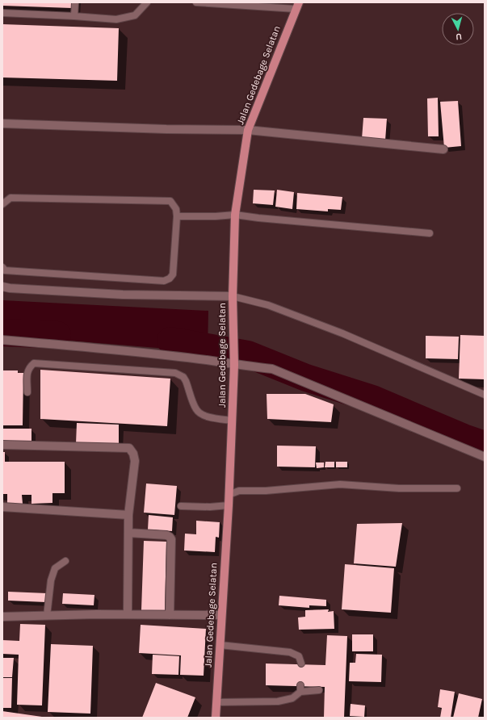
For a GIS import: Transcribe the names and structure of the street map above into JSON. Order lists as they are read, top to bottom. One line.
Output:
{"streets":{"main road":["Jalan Gedebage Selatan"]},"north":"bottom"}
